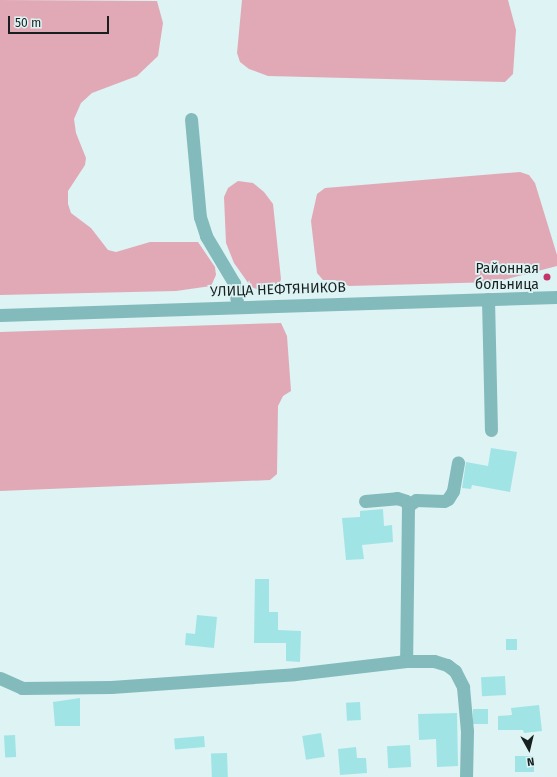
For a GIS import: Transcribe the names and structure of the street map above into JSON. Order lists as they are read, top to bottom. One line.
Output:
{"streets":{"street":["УЛИЦА НЕФТЯНИКОВ"]},"places":["Районная больница"],"scale_bar":"50 m","north":"bottom"}
